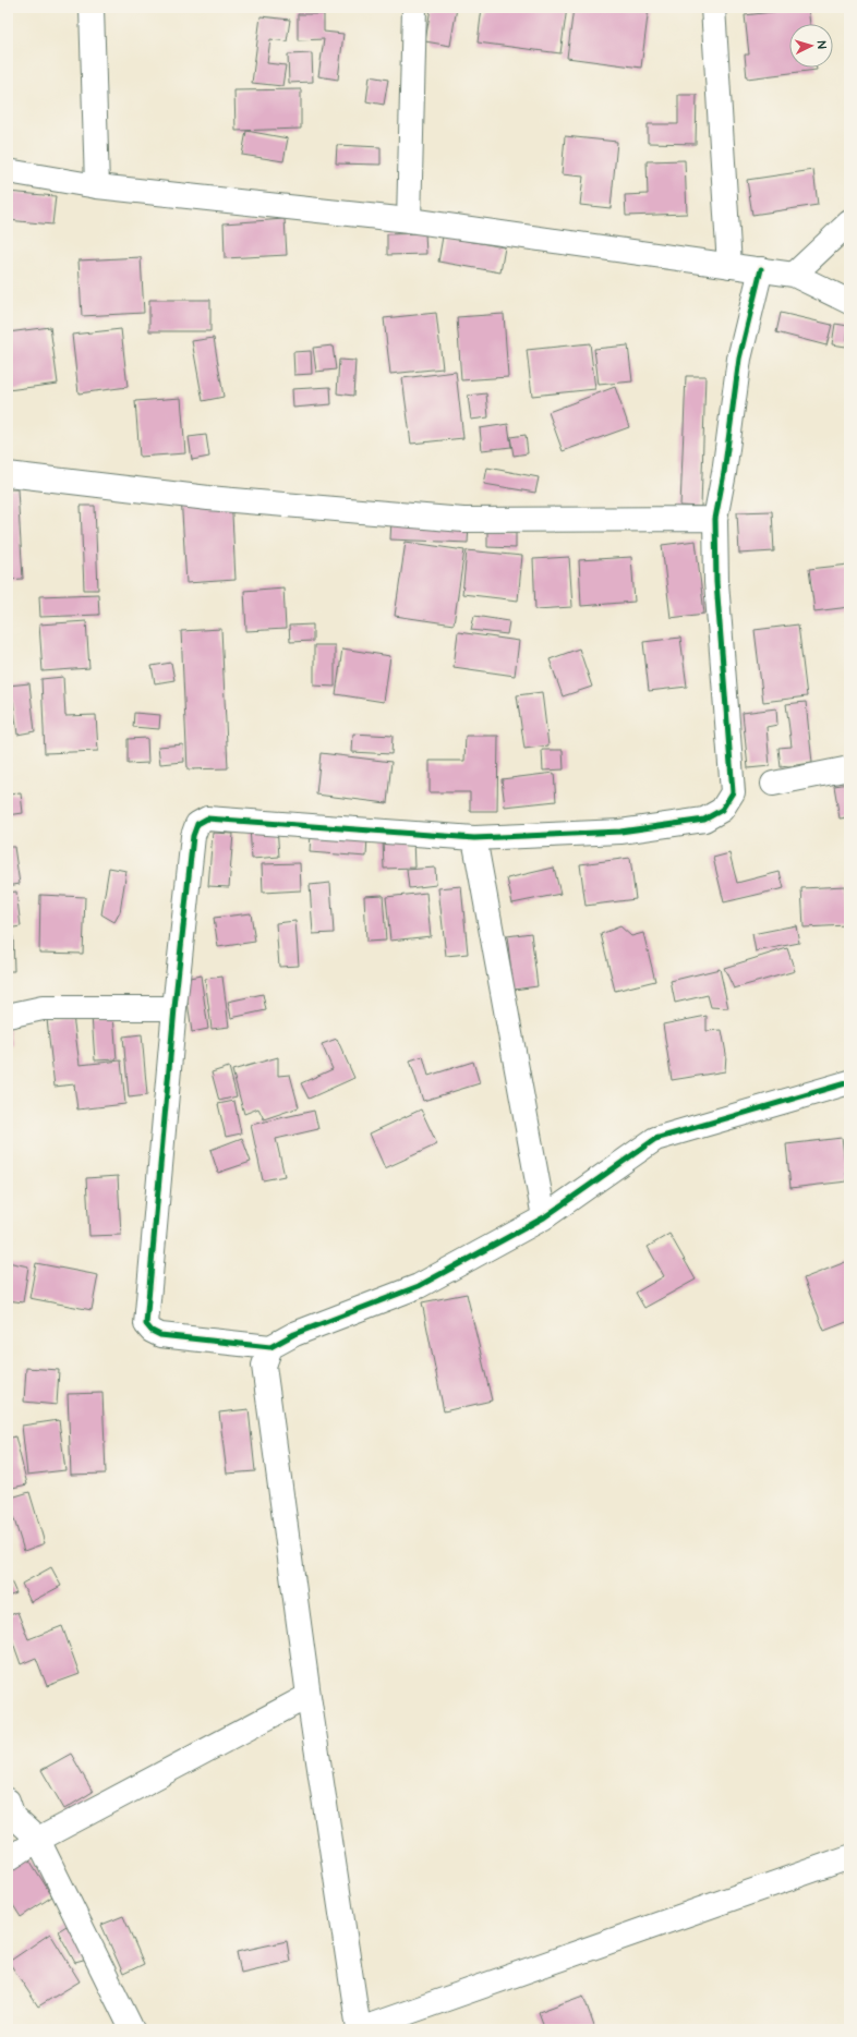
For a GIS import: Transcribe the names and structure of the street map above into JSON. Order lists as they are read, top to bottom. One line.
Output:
{"north":"right"}
